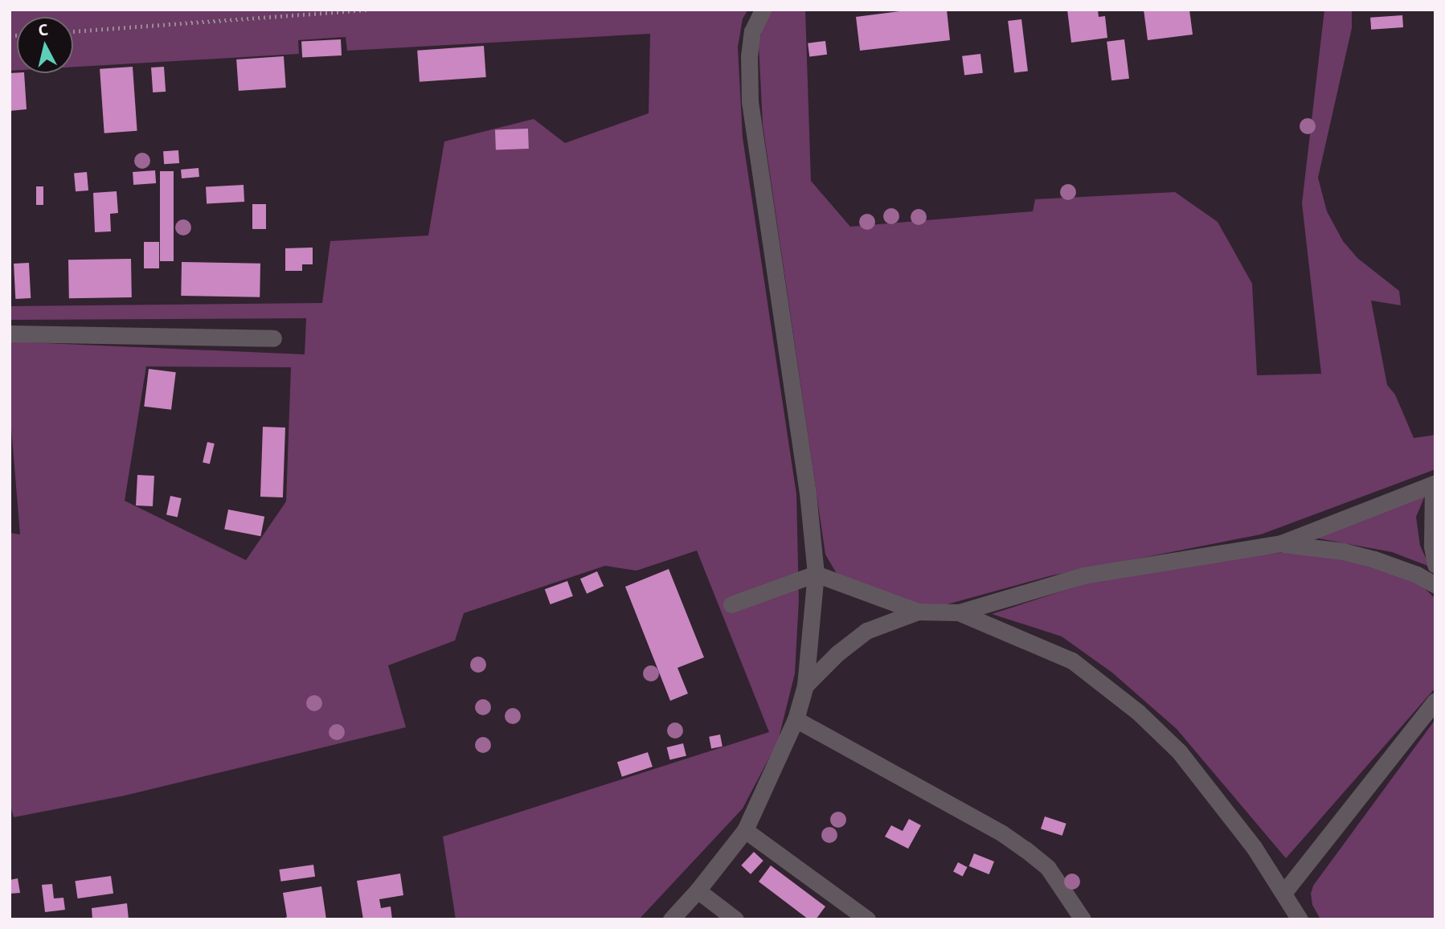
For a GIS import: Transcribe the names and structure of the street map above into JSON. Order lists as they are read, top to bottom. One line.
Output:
{"north":"top"}
